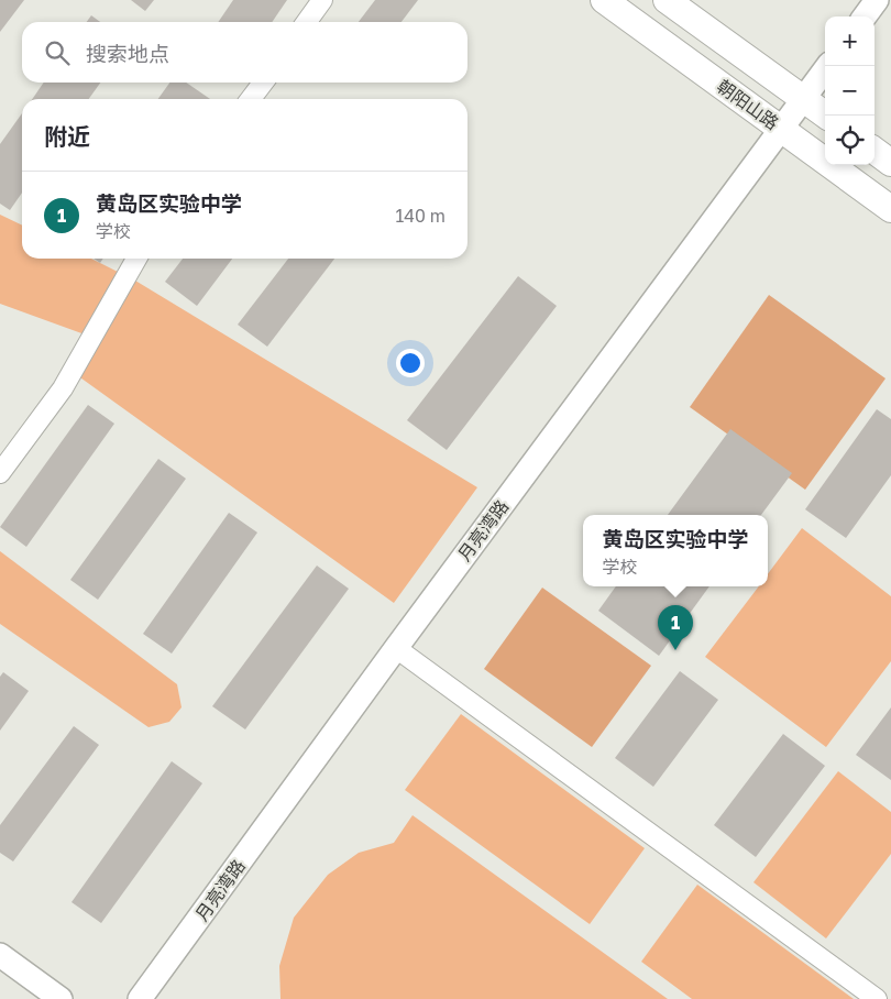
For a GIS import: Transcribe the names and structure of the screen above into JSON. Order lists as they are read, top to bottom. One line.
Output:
{"streets":{"main road":["朝阳山路"],"street":["月亮湾路"]},"crossings":[["朝阳山路","月亮湾路"]],"page":{"map_buttons":["+","−"],"search":"搜索地点","heading":"附近","list":[{"mark":"1","name":"黄岛区实验中学","note":"学校","value":"140 m"}],"popup":["黄岛区实验中学","学校"],"pins":"1"}}
